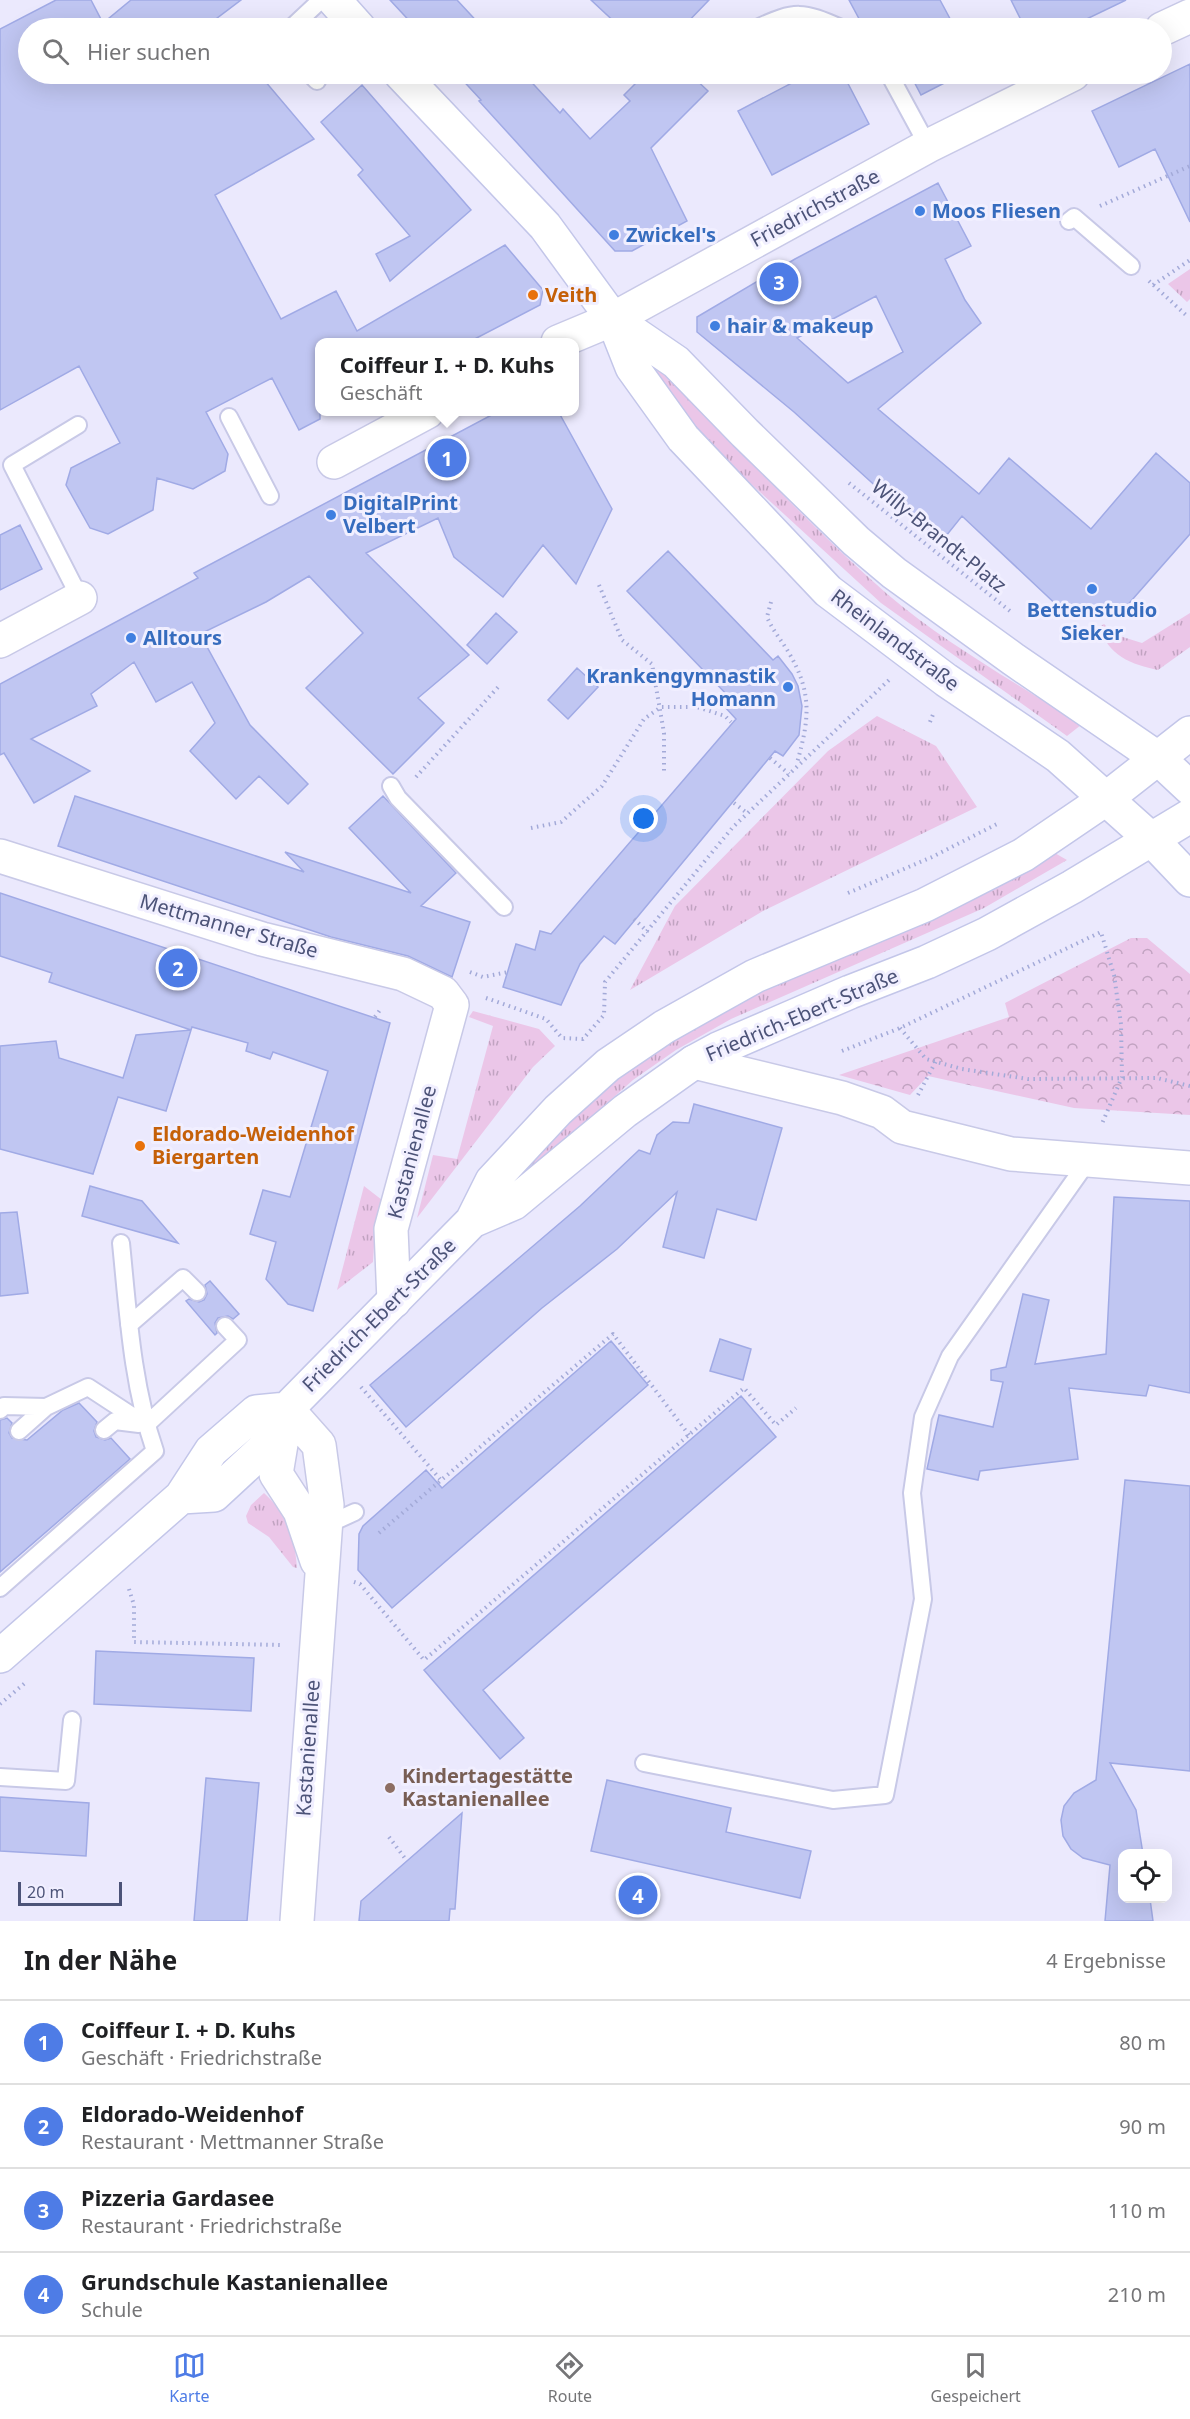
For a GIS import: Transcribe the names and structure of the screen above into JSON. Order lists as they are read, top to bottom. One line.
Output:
{"streets":{"main road":["Friedrichstraße","Rheinlandstraße","Mettmanner Straße","Friedrich-Ebert-Straße","Kastanienallee"],"path":["Willy-Brandt-Platz"]},"crossings":[["Friedrichstraße","Rheinlandstraße"],["Rheinlandstraße","Friedrich-Ebert-Straße"],["Mettmanner Straße","Kastanienallee"],["Friedrich-Ebert-Straße","Kastanienallee"]],"places":["Moos Fliesen","Zwickel's","Veith","hair & makeup","DigitalPrint Velbert","Bettenstudio Sieker","Alltours","Krankengymnastik Homann","Eldorado-Weidenhof Biergarten","Kindertagestätte Kastanienallee"],"scale_bar":"20 m","page":{"search":"Hier suchen","pins":["3","1","2","4"],"popup":["Coiffeur I. + D. Kuhs","Geschäft"],"scale":"20 m","heading":["In der Nähe","4 Ergebnisse"],"list":[{"mark":"1","name":"Coiffeur I. + D. Kuhs","note":"Geschäft · Friedrichstraße","value":"80 m"},{"mark":"2","name":"Eldorado-Weidenhof","note":"Restaurant · Mettmanner Straße","value":"90 m"},{"mark":"3","name":"Pizzeria Gardasee","note":"Restaurant · Friedrichstraße","value":"110 m"},{"mark":"4","name":"Grundschule Kastanienallee","note":"Schule","value":"210 m"}],"nav":["Karte","Route","Gespeichert"]}}
